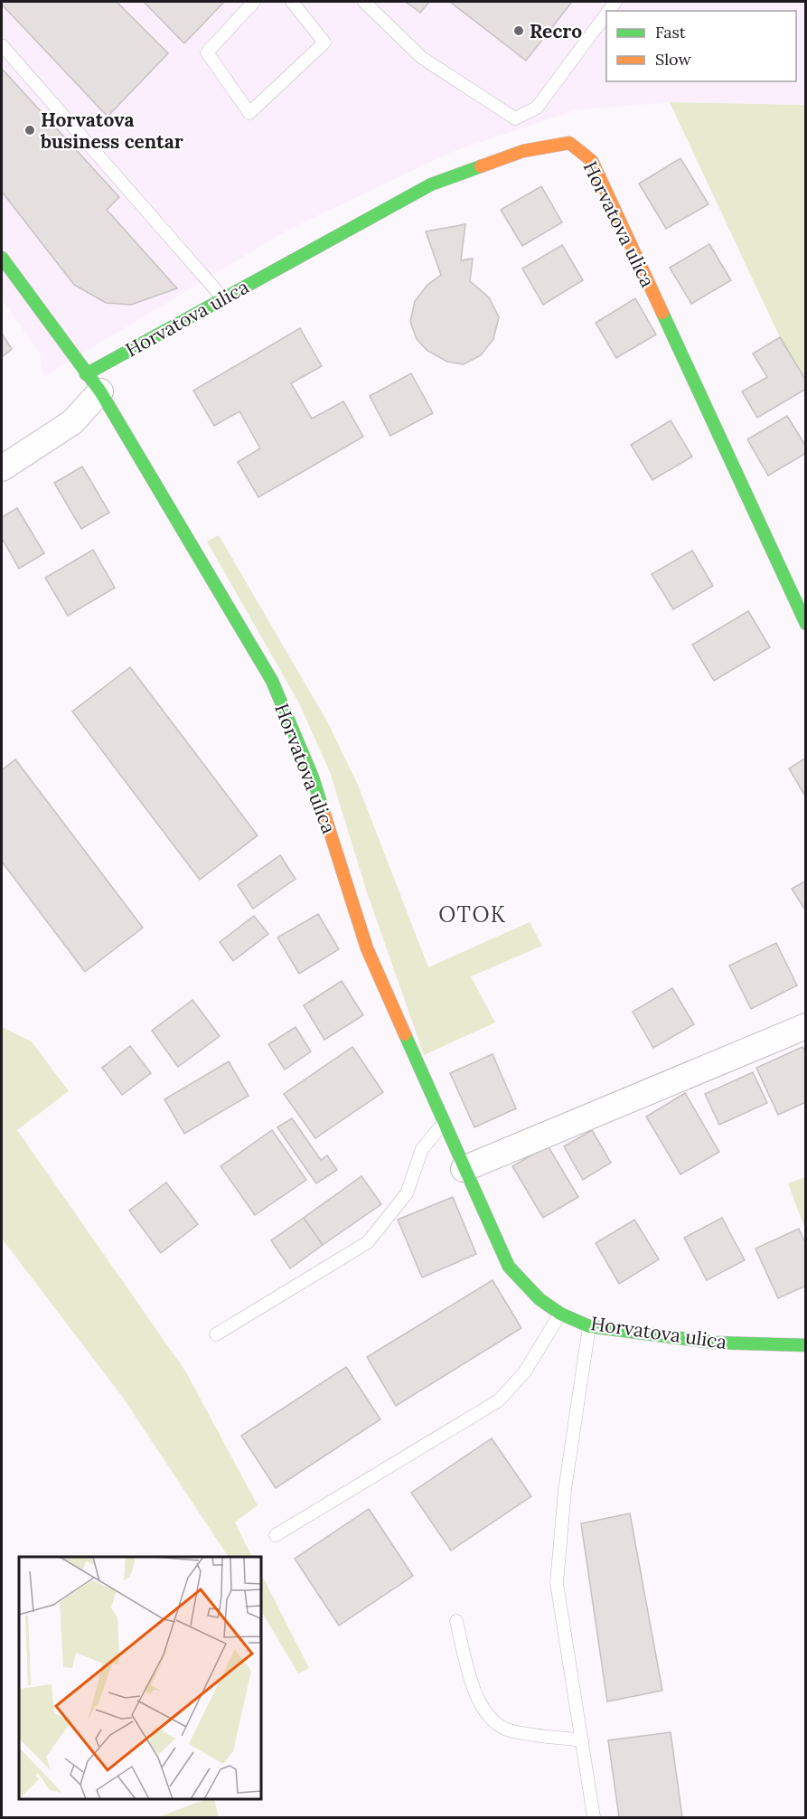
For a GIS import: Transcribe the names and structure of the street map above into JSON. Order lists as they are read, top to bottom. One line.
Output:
{"streets":{"street":["Horvatova ulica"]},"districts":["OTOK"],"places":["Recro","Horvatova business centar"],"legend":["Fast","Slow"]}
